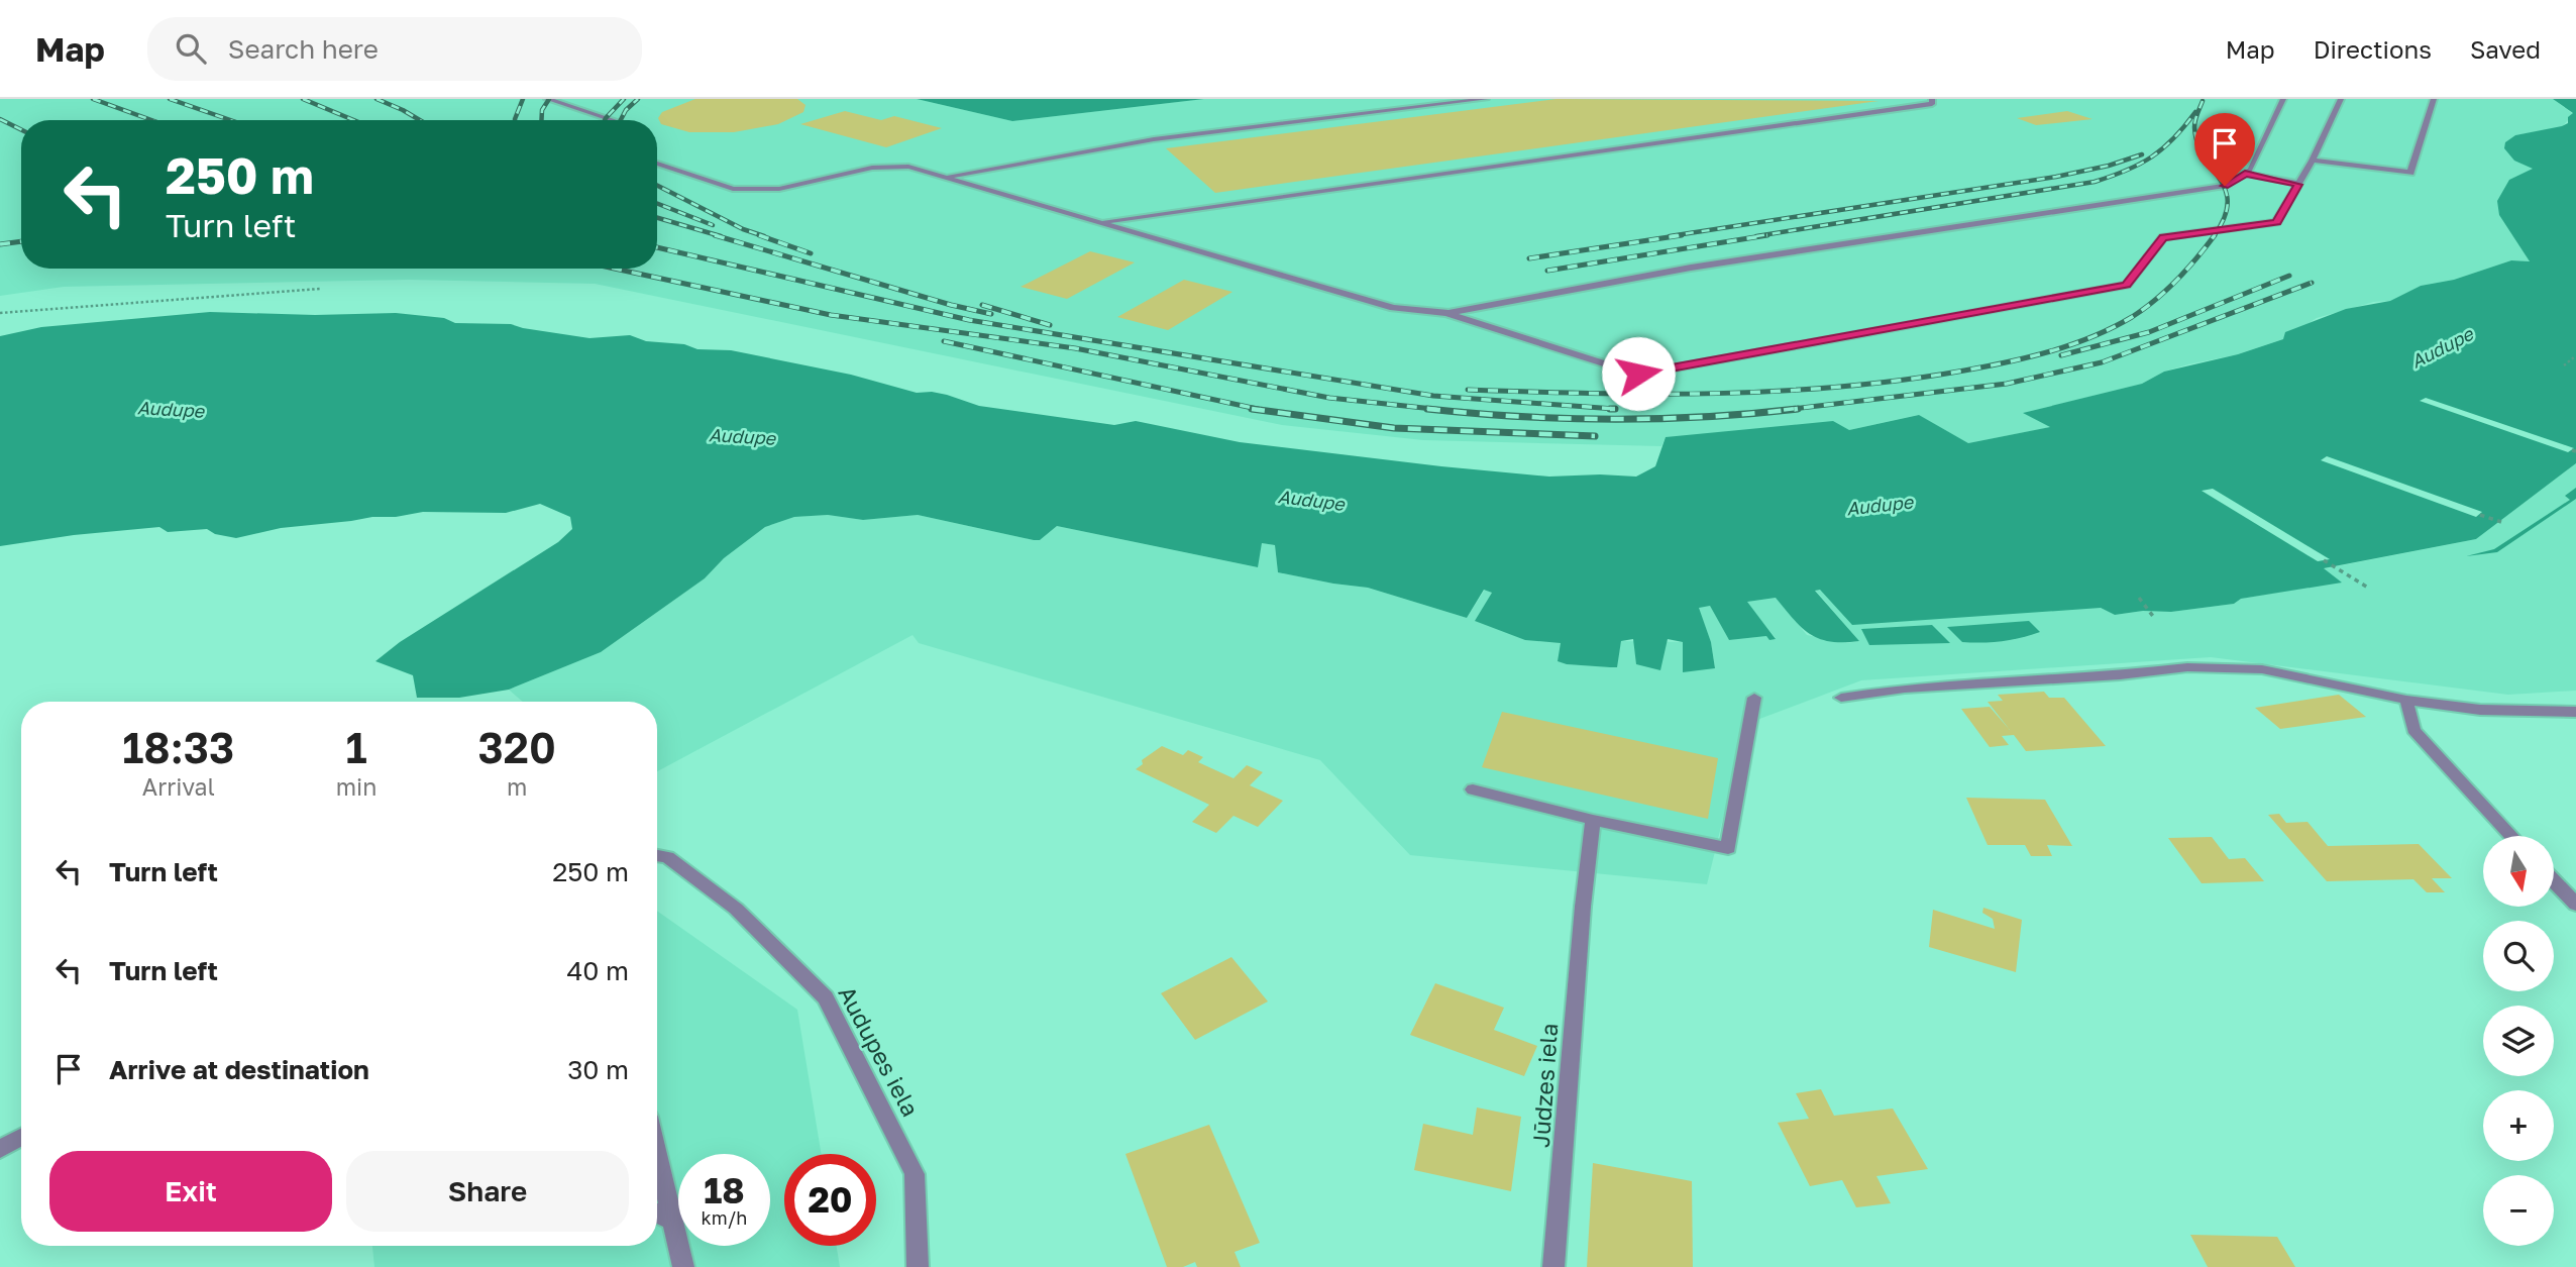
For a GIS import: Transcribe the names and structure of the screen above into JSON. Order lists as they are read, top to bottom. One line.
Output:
{"streets":{"street":["Audupes iela","Jūdzes iela"]},"water":["Audupe"],"north":"bottom","page":{"header":"Map","search":"Search here","nav":["Map","Directions","Saved"],"turn":["250 m","Turn left"],"eta":["18:33","Arrival","1","min","320","m"],"list":[{"name":"Turn left","value":"250 m"},{"name":"Turn left","value":"40 m"},{"name":"Arrive at destination","value":"30 m"}],"map_buttons":["+","−"],"buttons":["Exit","Share"],"speed":"18 km/h","limit":"20"}}
